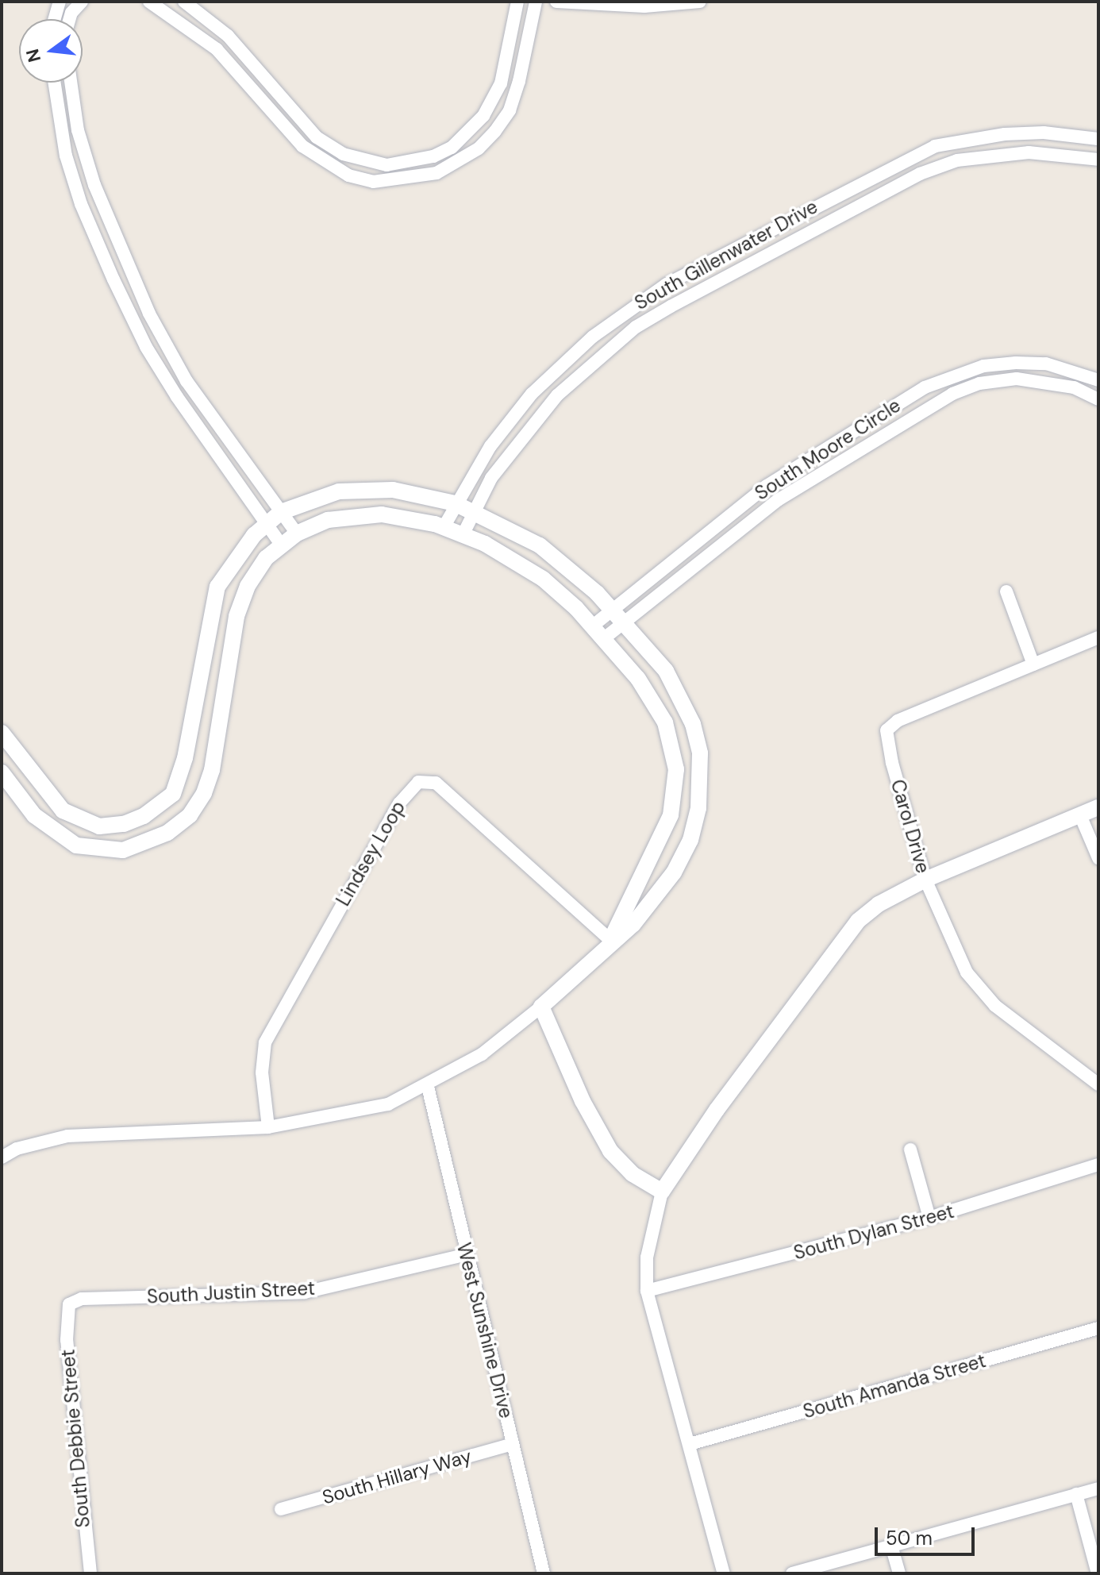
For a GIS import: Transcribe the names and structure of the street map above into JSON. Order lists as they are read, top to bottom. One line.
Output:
{"streets":{"street":["South Gillenwater Drive","South Moore Circle","Carol Drive","Lindsey Loop","South Dylan Street","South Justin Street","West Sunshine Drive","South Amanda Street","South Debbie Street","South Hillary Way"]},"crossings":[["South Justin Street","West Sunshine Drive"],["South Justin Street","South Debbie Street"],["West Sunshine Drive","South Hillary Way"]],"scale_bar":"50 m","north":"left"}
